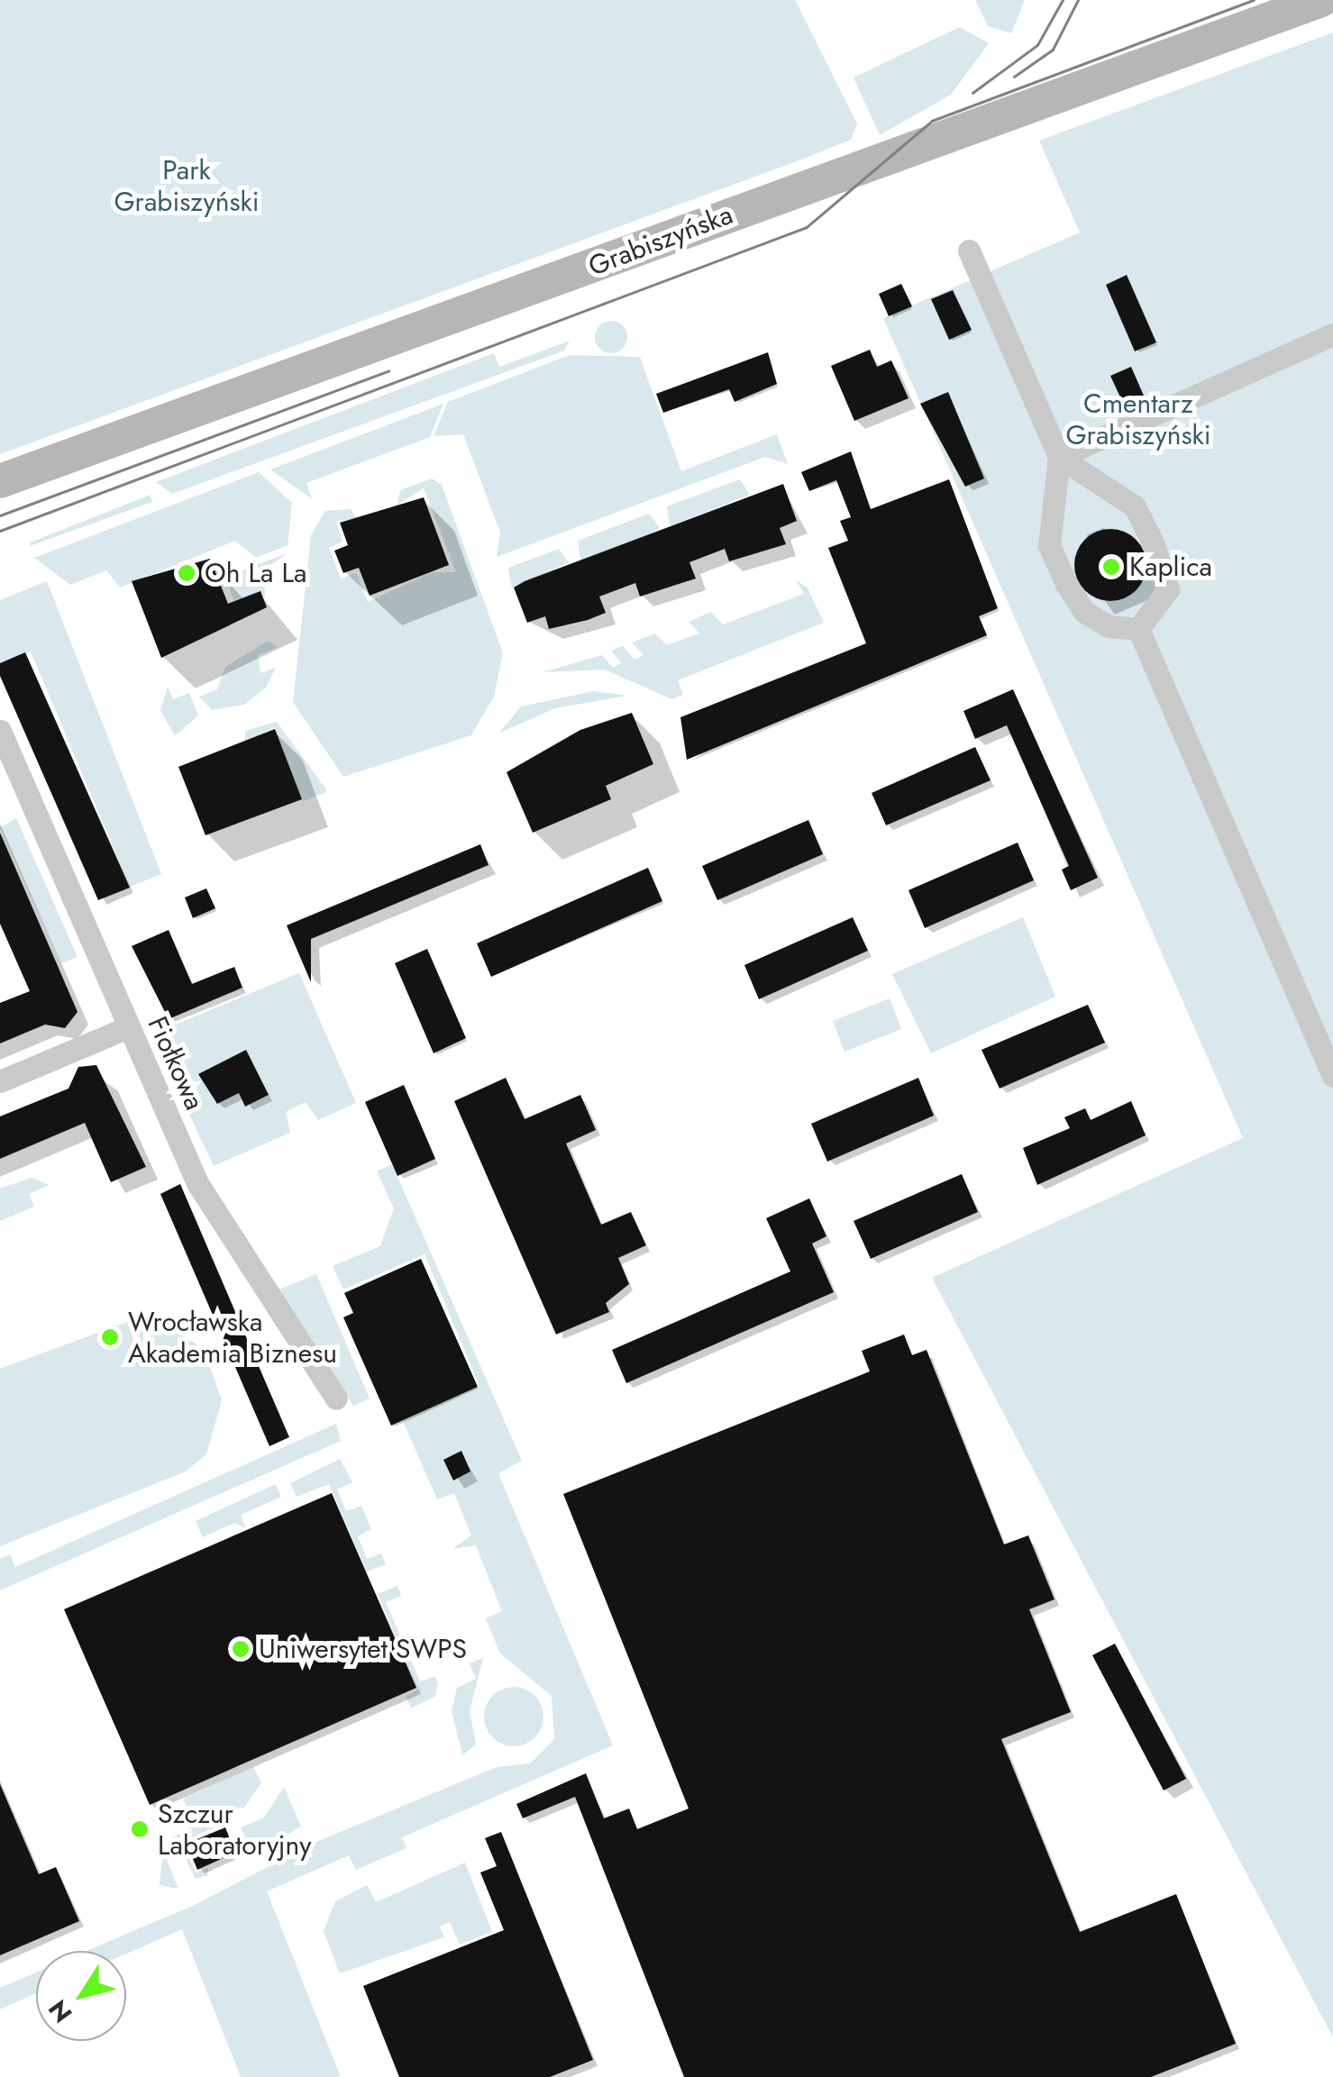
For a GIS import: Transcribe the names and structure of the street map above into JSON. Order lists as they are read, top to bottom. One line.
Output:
{"streets":{"main road":["Grabiszyńska"],"street":["Fiołkowa"]},"parks":["Park Grabiszyński","Cmentarz Grabiszyński"],"places":["Kaplica","Oh La La","Wrocławska Akademia Biznesu","Uniwersytet SWPS","Szczur Laboratoryjny"],"north":"bottom left"}
